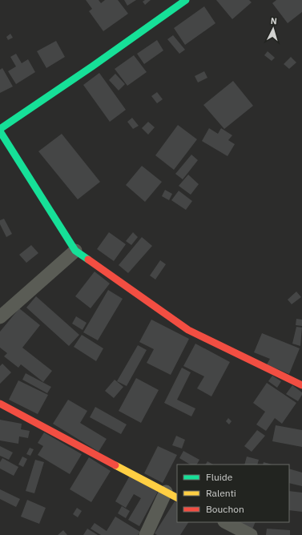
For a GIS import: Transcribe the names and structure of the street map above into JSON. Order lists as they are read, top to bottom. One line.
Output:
{"legend":["Fluide","Ralenti","Bouchon"],"north":"top"}
